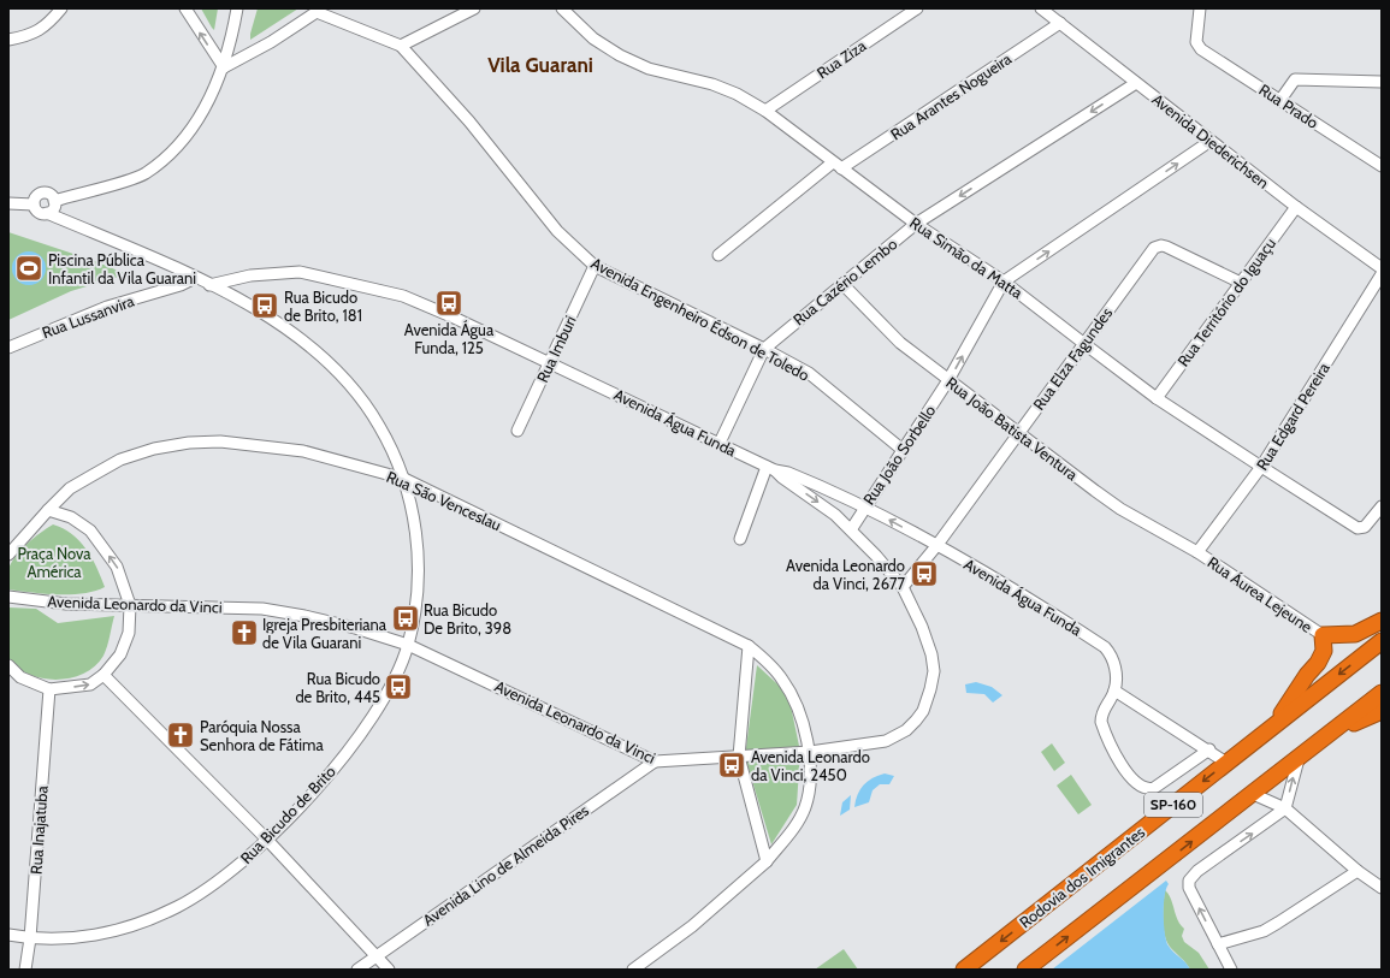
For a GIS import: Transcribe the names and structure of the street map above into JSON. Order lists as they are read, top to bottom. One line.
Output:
{"streets":{"highway":["SP-160","Rodovia dos Imigrantes"],"street":["Rua Ziza","Rua Arantes Nogueira","Rua Prado","Avenida Diederichsen","Rua Simão da Matta","Rua Cazério Lembo","Rua Território do Iguaçu","Rua Lussanvira","Avenida Engenheiro Édson de Toledo","Rua Imburi","Rua Elza Fagundes","Rua Edgard Pereira","Avenida Água Funda","Rua João Batista Ventura","Rua João Sorbello","Rua São Venceslau","Rua Áurea Lejeune","Avenida Leonardo da Vinci","Rua Bicudo de Brito","Rua Inajatuba","Avenida Lino de Almeida Pires"]},"crossings":[["Rua Ziza","Rua Simão da Matta"],["Rua Arantes Nogueira","Avenida Diederichsen"],["Rua Arantes Nogueira","Rua Simão da Matta"],["Avenida Diederichsen","Rua Cazério Lembo"],["Avenida Diederichsen","Rua Território do Iguaçu"],["Rua Simão da Matta","Rua Cazério Lembo"],["Rua Simão da Matta","Rua Território do Iguaçu"],["Rua Simão da Matta","Rua Elza Fagundes"],["Rua Simão da Matta","Rua Edgard Pereira"],["Rua Simão da Matta","Rua João Sorbello"],["Rua Cazério Lembo","Avenida Engenheiro Édson de Toledo"],["Rua Cazério Lembo","Avenida Água Funda"],["Rua Cazério Lembo","Rua João Batista Ventura"],["Rua Território do Iguaçu","Rua Elza Fagundes"],["Rua Lussanvira","Rua Bicudo de Brito"],["Avenida Engenheiro Édson de Toledo","Rua Imburi"],["Avenida Engenheiro Édson de Toledo","Rua João Sorbello"],["Rua Imburi","Avenida Água Funda"],["Rua Elza Fagundes","Avenida Água Funda"],["Rua Elza Fagundes","Rua João Batista Ventura"],["Rua Elza Fagundes","Avenida Leonardo da Vinci"],["Rua Edgard Pereira","Rua João Batista Ventura"],["Rua Edgard Pereira","Rua Áurea Lejeune"],["Avenida Água Funda","Rua João Sorbello"],["Avenida Água Funda","Avenida Leonardo da Vinci"],["Avenida Água Funda","Rua Bicudo de Brito"],["Rua João Batista Ventura","Rua João Sorbello"],["Rua João Batista Ventura","Rua Áurea Lejeune"],["Rua João Sorbello","Avenida Leonardo da Vinci"],["Rua São Venceslau","Avenida Leonardo da Vinci"],["Rua São Venceslau","Rua Bicudo de Brito"],["Avenida Leonardo da Vinci","Rua Bicudo de Brito"],["Avenida Leonardo da Vinci","Avenida Lino de Almeida Pires"],["Rua Bicudo de Brito","Rua Inajatuba"]],"one_way":["Rua João Sorbello"],"districts":["Vila Guarani"],"parks":["Praça Nova América"],"places":{"sports":["Piscina Pública Infantil da Vila Guarani"],"bus stop":["Avenida Água Funda, 125","Rua Bicudo de Brito, 181","Avenida Leonardo da Vinci, 2677","Rua Bicudo De Brito, 398","Rua Bicudo de Brito, 445","Avenida Leonardo da Vinci, 2450"],"church":["Igreja Presbiteriana de Vila Guarani","Paróquia Nossa Senhora de Fátima"]}}
